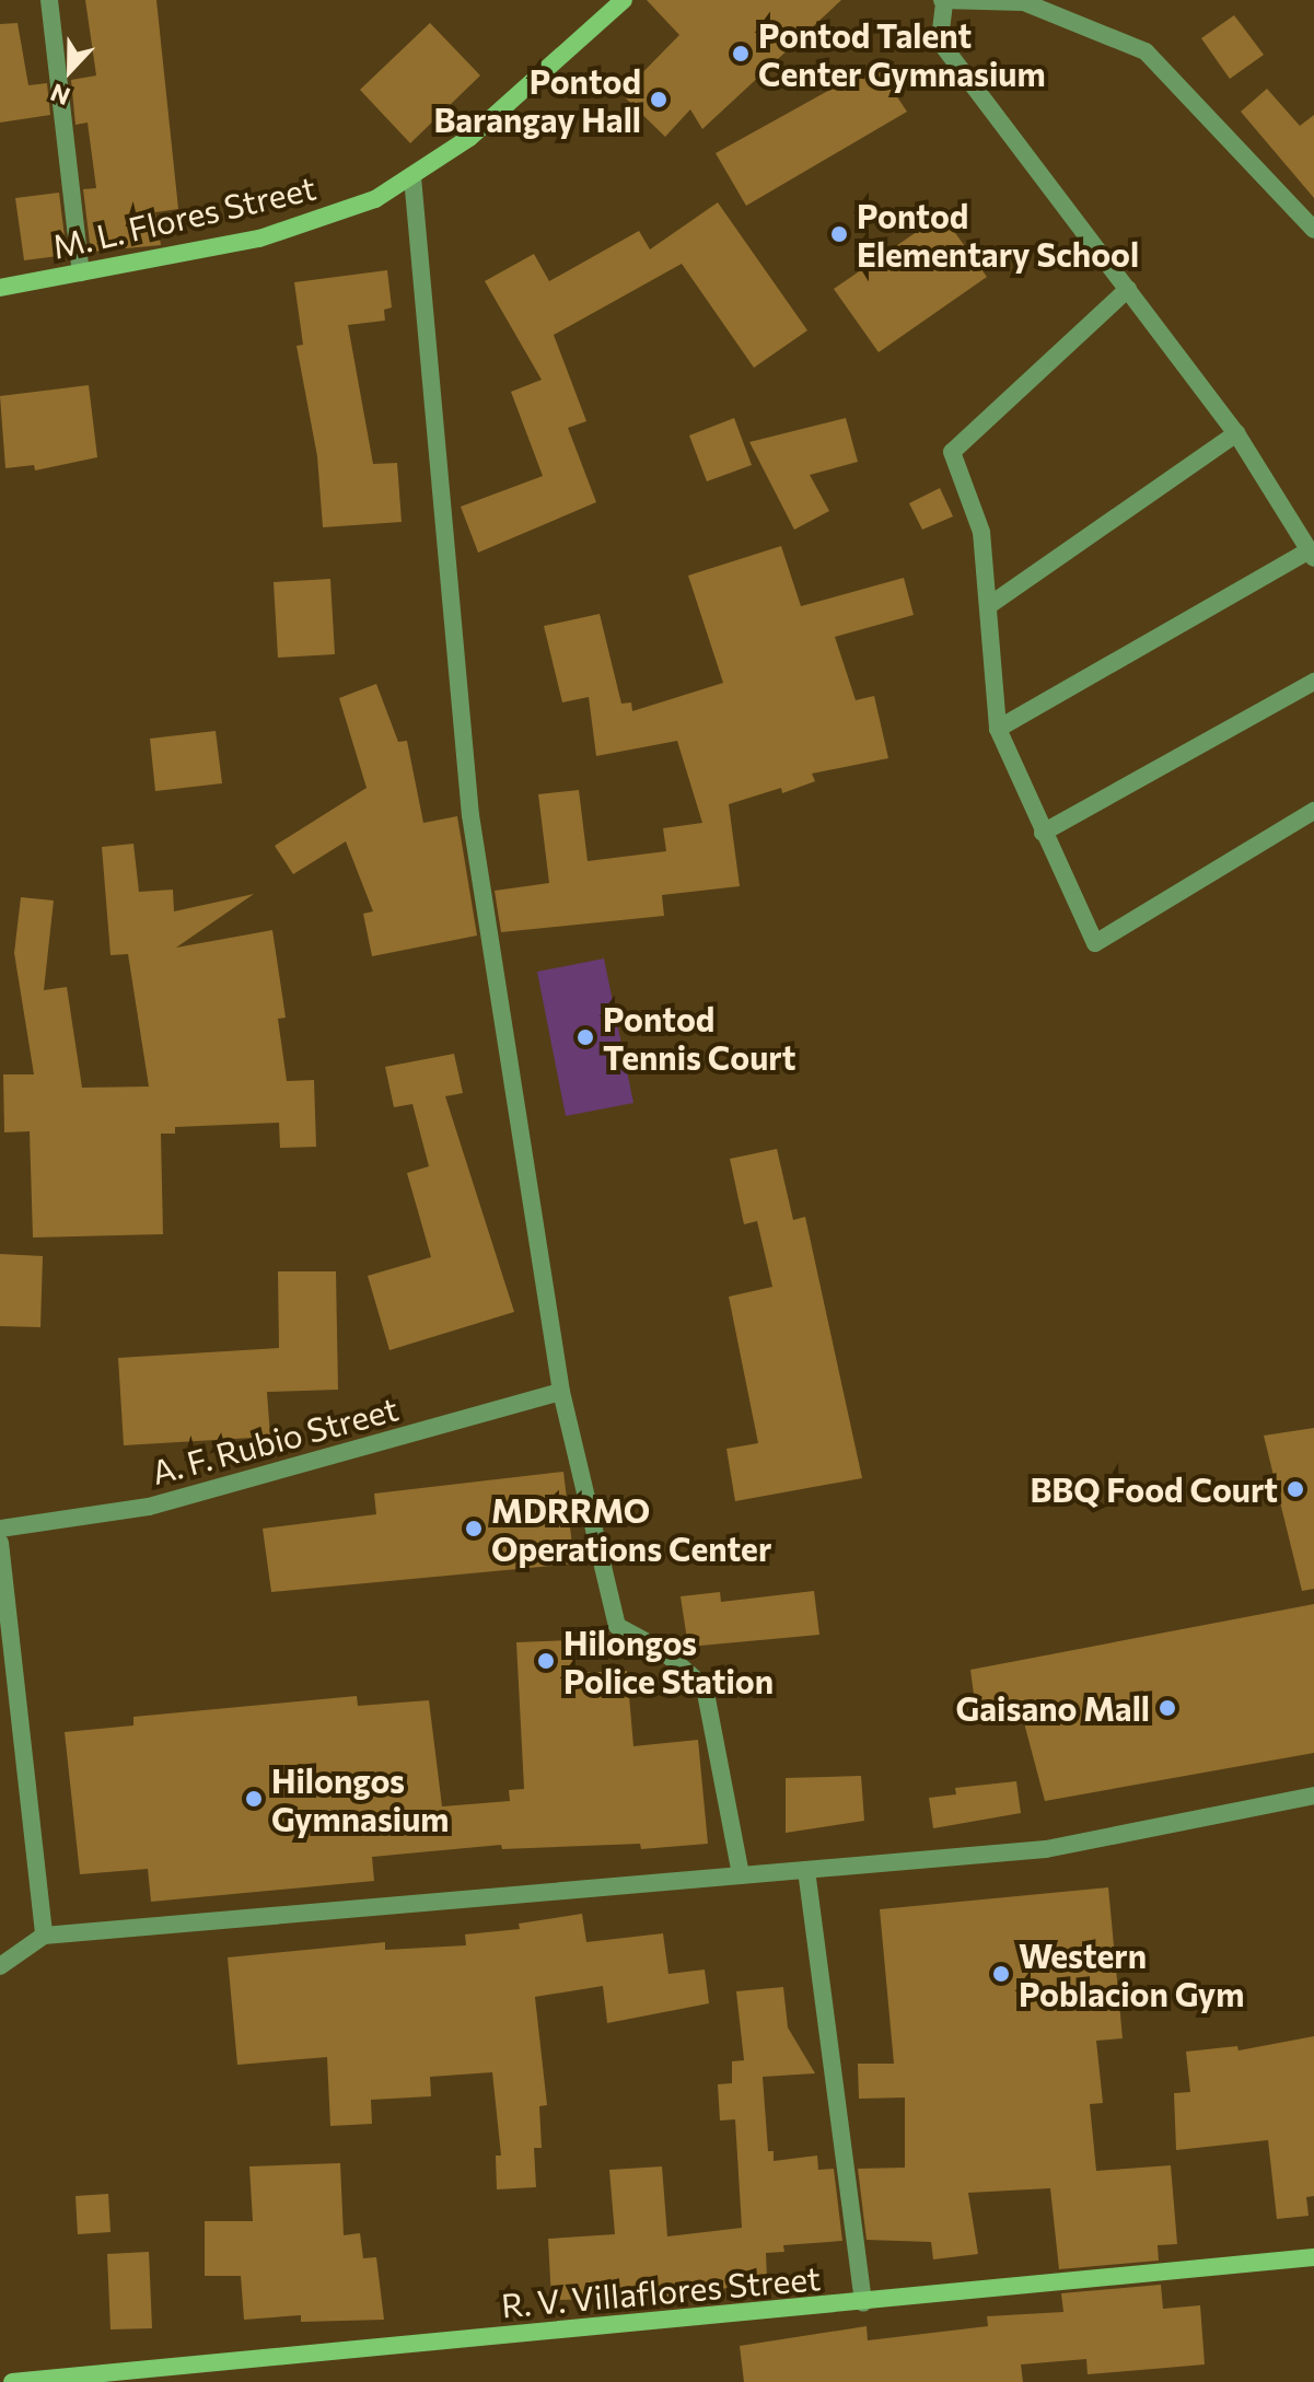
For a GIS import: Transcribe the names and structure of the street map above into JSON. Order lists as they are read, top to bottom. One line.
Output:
{"streets":{"main road":["M. L. Flores Street","R. V. Villaflores Street"],"street":["A. F. Rubio Street"]},"places":["Pontod Talent Center Gymnasium","Pontod Barangay Hall","Pontod Elementary School","Pontod Tennis Court","BBQ Food Court","MDRRMO Operations Center","Hilongos Police Station","Gaisano Mall","Hilongos Gymnasium","Western Poblacion Gym"],"north":"bottom"}
